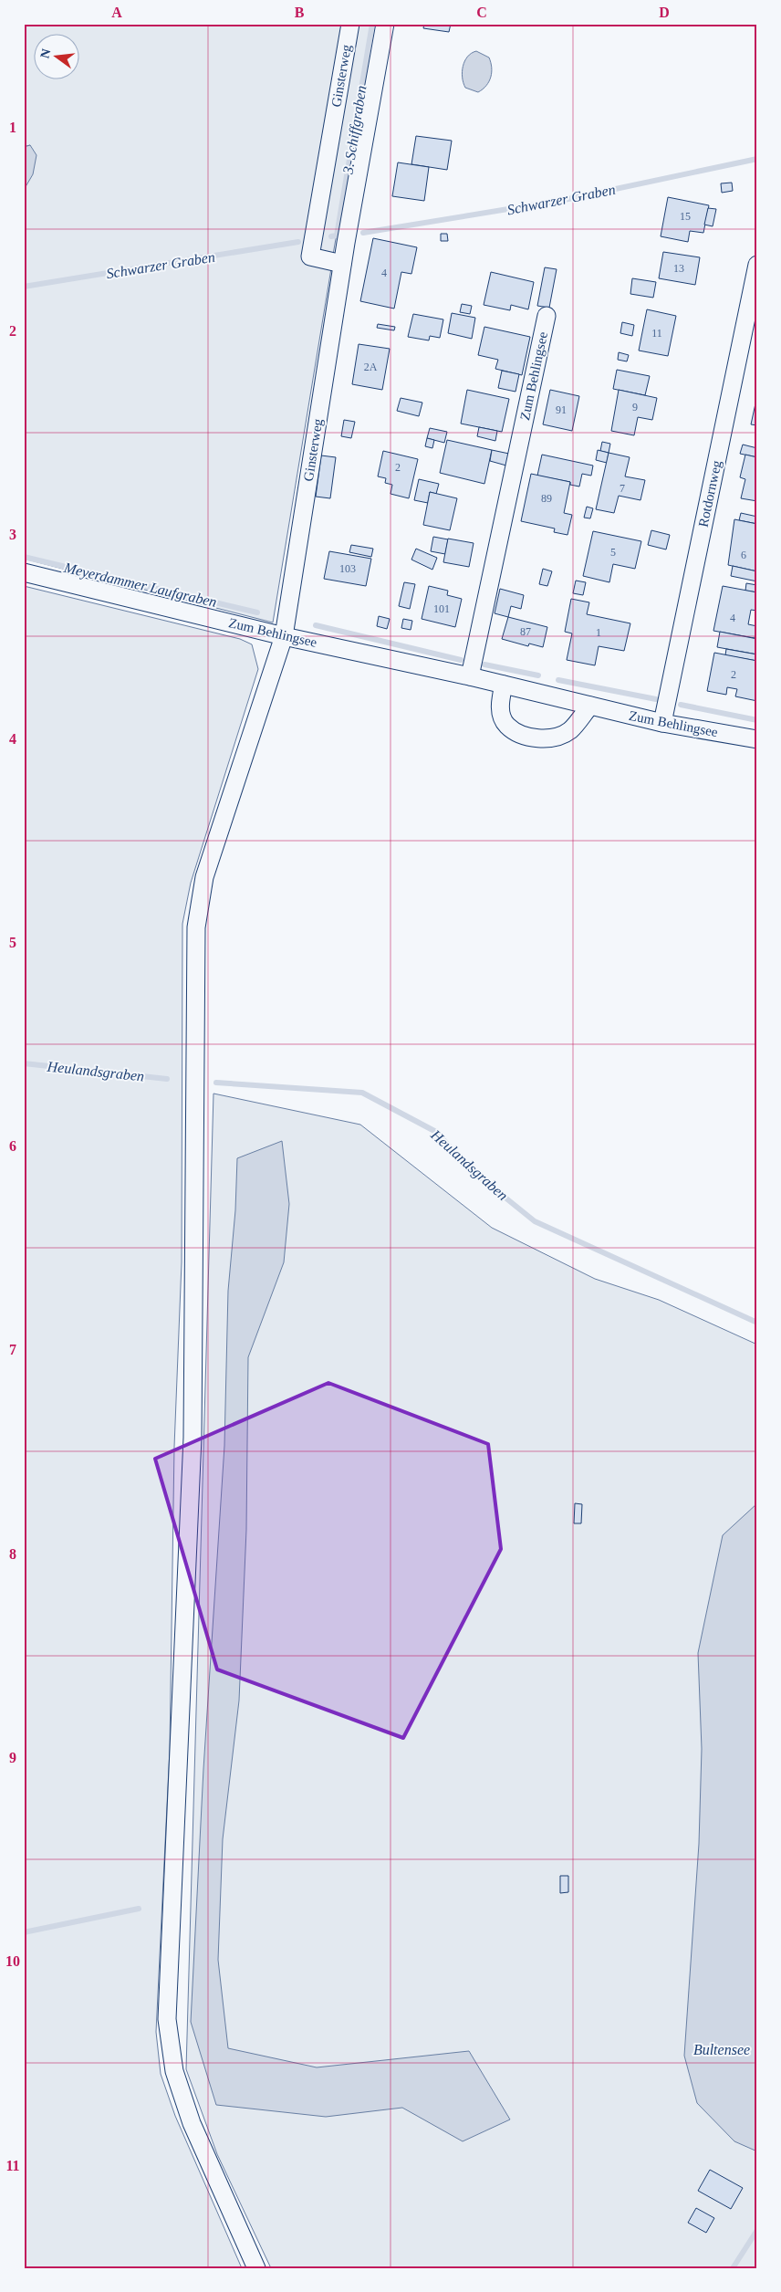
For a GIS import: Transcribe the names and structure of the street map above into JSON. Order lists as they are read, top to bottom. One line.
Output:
{"streets":{"street":["Ginsterweg","Zum Behlingsee","Rotdornweg"]},"crossings":[["Ginsterweg","Zum Behlingsee"],["Zum Behlingsee","Rotdornweg"]],"water":["3. Schiffgraben","Schwarzer Graben","Meyerdammer Laufgraben","Heulandsgraben","Bultensee"],"house_numbers":["15","13","4","11","2A","9","91","2","7","89","5","6","103","101","4","87","1","2"],"north":"left","grid":{"columns":["A","B","C","D"],"rows":["1","2","3","4","5","6","7","8","9","10","11"]}}
